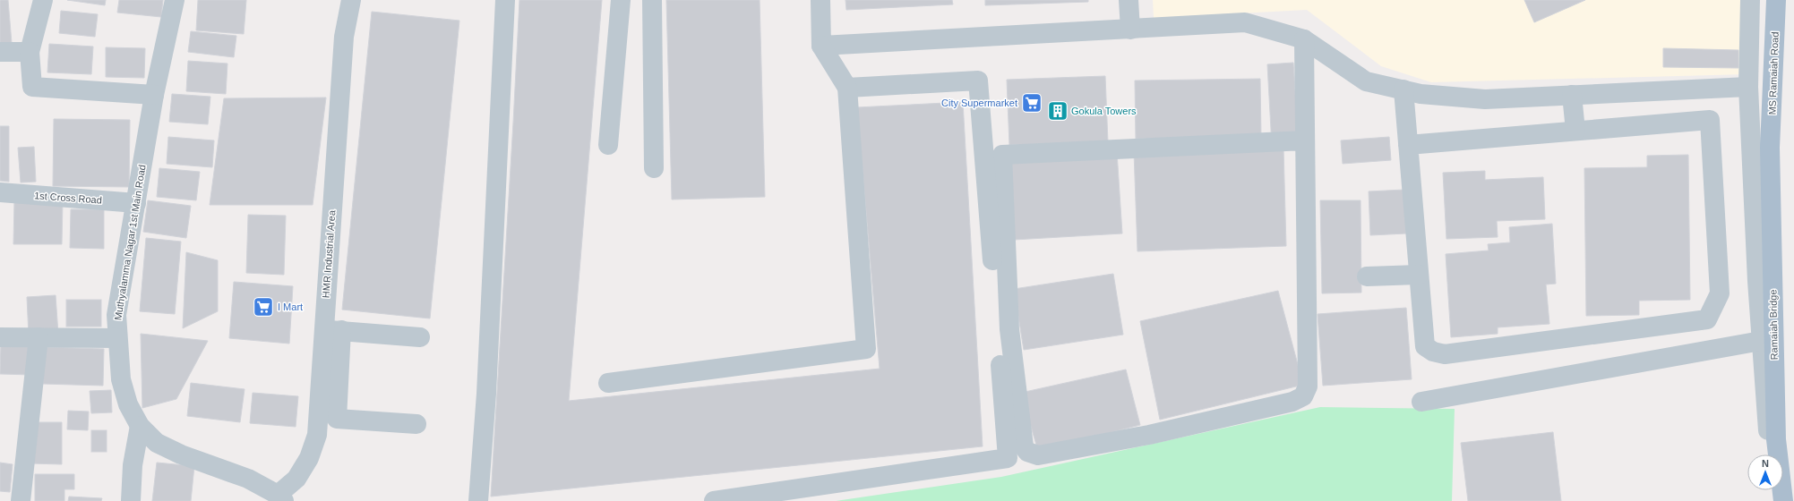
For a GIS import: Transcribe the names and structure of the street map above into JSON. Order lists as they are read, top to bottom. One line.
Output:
{"streets":{"main road":["MS Ramaiah Road","Ramaiah Bridge"],"street":["1st Cross Road","Muthyalamma Nagar 1st Main Road","HMR Industrial Area"]},"crossings":[["MS Ramaiah Road","Ramaiah Bridge"],["1st Cross Road","Muthyalamma Nagar 1st Main Road"],["Muthyalamma Nagar 1st Main Road","HMR Industrial Area"]],"places":{"supermarket":["City Supermarket","I Mart"],"building":["Gokula Towers"]},"north":"top"}
